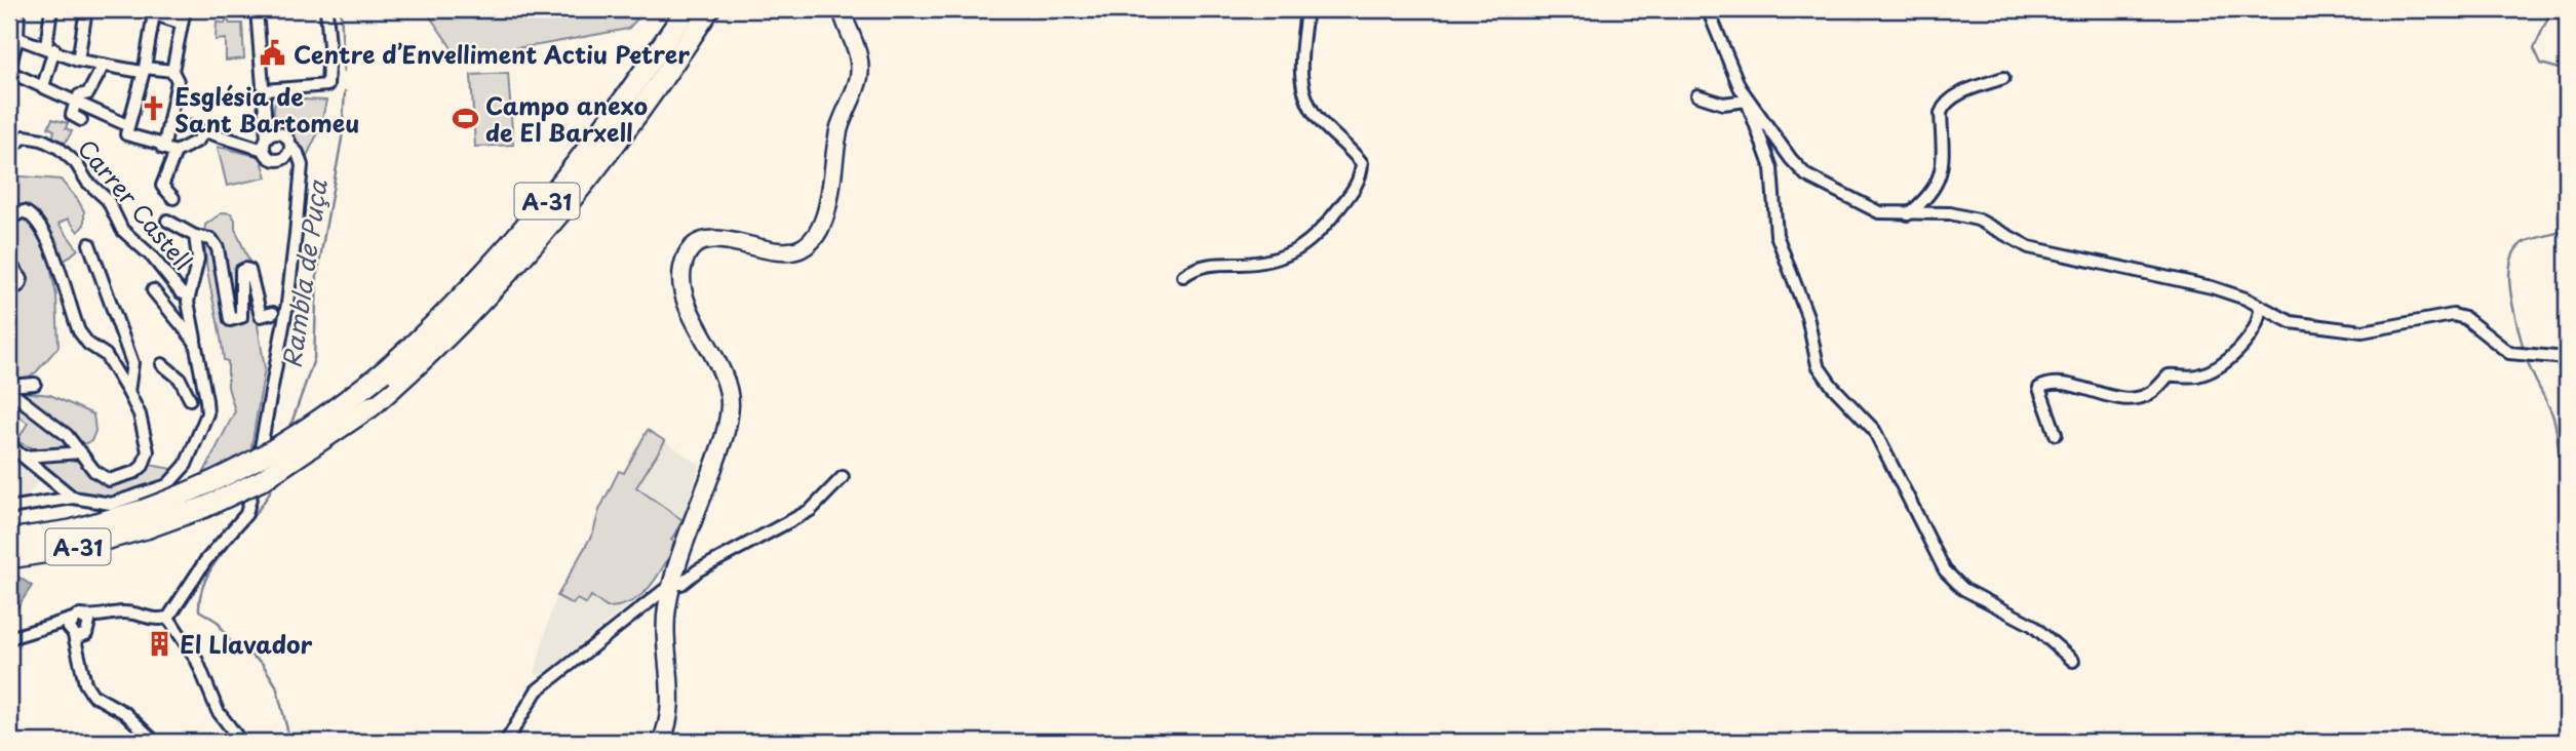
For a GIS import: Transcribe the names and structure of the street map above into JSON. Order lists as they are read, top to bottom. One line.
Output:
{"streets":{"highway":["A-31"],"street":["Carrer Castell"]},"water":["Rambla de Puça"],"places":{"public building":["Centre d’Envelliment Actiu Petrer"],"church":["Església de Sant Bartomeu"],"sports":["Campo anexo de El Barxell"],"building":["El Llavador"]}}
